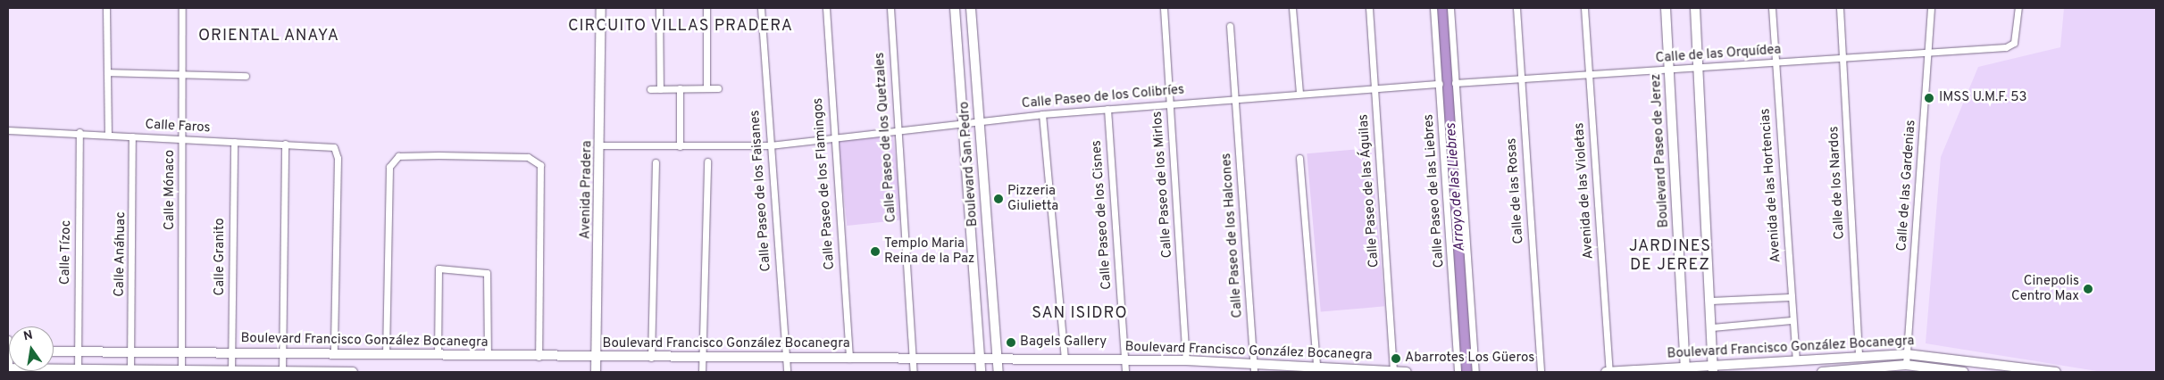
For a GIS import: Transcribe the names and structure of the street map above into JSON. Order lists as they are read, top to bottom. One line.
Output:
{"streets":{"main road":["Boulevard Paseo de Jerez","Boulevard San Pedro","Avenida Pradera","Boulevard Francisco González Bocanegra"],"street":["Calle de las Orquídea","Calle Paseo de los Colibríes","Calle Faros","Calle Paseo de los Quetzales","Calle de los Nardos","Calle Paseo de los Flamingos","Calle Paseo de los Mirlos","Avenida de las Hortencias","Calle de las Gardenias","Calle Mónaco","Calle Paseo de los Faisanes","Calle Paseo de las Águilas","Calle Paseo de las Liebres","Calle de las Rosas","Avenida de las Violetas","Calle Paseo de los Cisnes","Calle Paseo de los Halcones","Calle Tízoc","Calle Anáhuac","Calle Granito"]},"crossings":[["Calle de las Orquídea","Boulevard Paseo de Jerez"],["Calle de las Orquídea","Calle de los Nardos"],["Calle de las Orquídea","Avenida de las Hortencias"],["Calle de las Orquídea","Calle de las Gardenias"],["Calle de las Orquídea","Calle de las Rosas"],["Calle de las Orquídea","Avenida de las Violetas"],["Calle Paseo de los Colibríes","Calle Paseo de los Quetzales"],["Calle Paseo de los Colibríes","Boulevard San Pedro"],["Calle Paseo de los Colibríes","Calle Paseo de los Flamingos"],["Calle Paseo de los Colibríes","Calle Paseo de los Mirlos"],["Calle Paseo de los Colibríes","Calle Paseo de los Faisanes"],["Calle Paseo de los Colibríes","Calle Paseo de las Águilas"],["Calle Paseo de los Colibríes","Calle Paseo de las Liebres"],["Calle Paseo de los Colibríes","Calle Paseo de los Cisnes"],["Calle Paseo de los Colibríes","Calle Paseo de los Halcones"],["Calle Faros","Calle Mónaco"],["Calle Faros","Calle Tízoc"],["Calle Faros","Calle Anáhuac"],["Calle Faros","Calle Granito"],["Calle Faros","Boulevard Francisco González Bocanegra"],["Calle Paseo de los Quetzales","Boulevard Francisco González Bocanegra"],["Boulevard Paseo de Jerez","Boulevard Francisco González Bocanegra"],["Boulevard San Pedro","Boulevard Francisco González Bocanegra"],["Calle de los Nardos","Boulevard Francisco González Bocanegra"],["Calle Paseo de los Flamingos","Boulevard Francisco González Bocanegra"],["Calle Paseo de los Mirlos","Boulevard Francisco González Bocanegra"],["Avenida de las Hortencias","Boulevard Francisco González Bocanegra"],["Calle de las Gardenias","Boulevard Francisco González Bocanegra"],["Calle Mónaco","Boulevard Francisco González Bocanegra"],["Avenida Pradera","Boulevard Francisco González Bocanegra"],["Calle Paseo de los Faisanes","Boulevard Francisco González Bocanegra"],["Calle Paseo de las Águilas","Boulevard Francisco González Bocanegra"],["Avenida de las Violetas","Boulevard Francisco González Bocanegra"],["Calle Paseo de los Cisnes","Boulevard Francisco González Bocanegra"],["Calle Paseo de los Halcones","Boulevard Francisco González Bocanegra"],["Calle Tízoc","Boulevard Francisco González Bocanegra"],["Calle Anáhuac","Boulevard Francisco González Bocanegra"],["Calle Granito","Boulevard Francisco González Bocanegra"]],"districts":["CIRCUITO VILLAS PRADERA","ORIENTAL ANAYA","JARDINES DE JEREZ","SAN ISIDRO"],"water":["Arroyo de las Liebres"],"places":["IMSS U.M.F. 53","Pizzeria Giulietta","Templo Maria Reina de la Paz","Cinepolis Centro Max","Bagels Gallery","Abarrotes Los Güeros"],"north":"top"}
